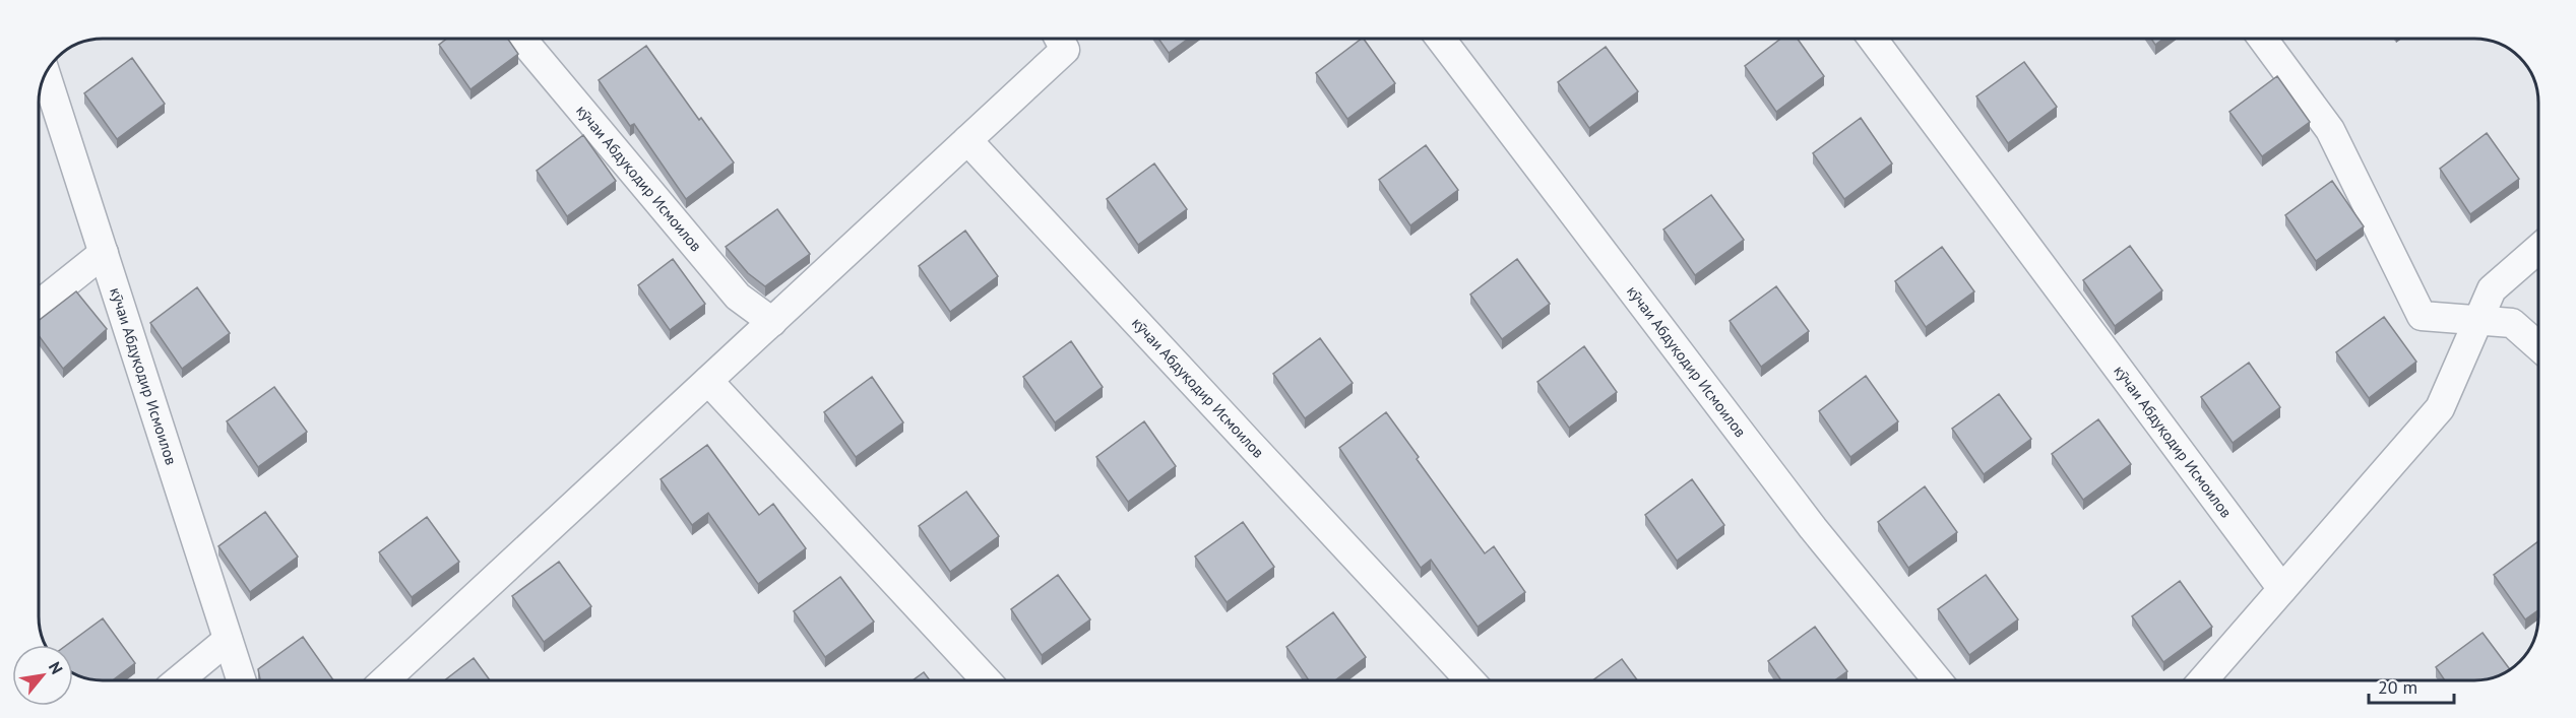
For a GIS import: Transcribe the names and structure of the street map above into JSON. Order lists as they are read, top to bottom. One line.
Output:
{"streets":{"street":["кӯчаи Абдуқодир Исмоилов"]},"scale_bar":"20 m","north":"top right"}
